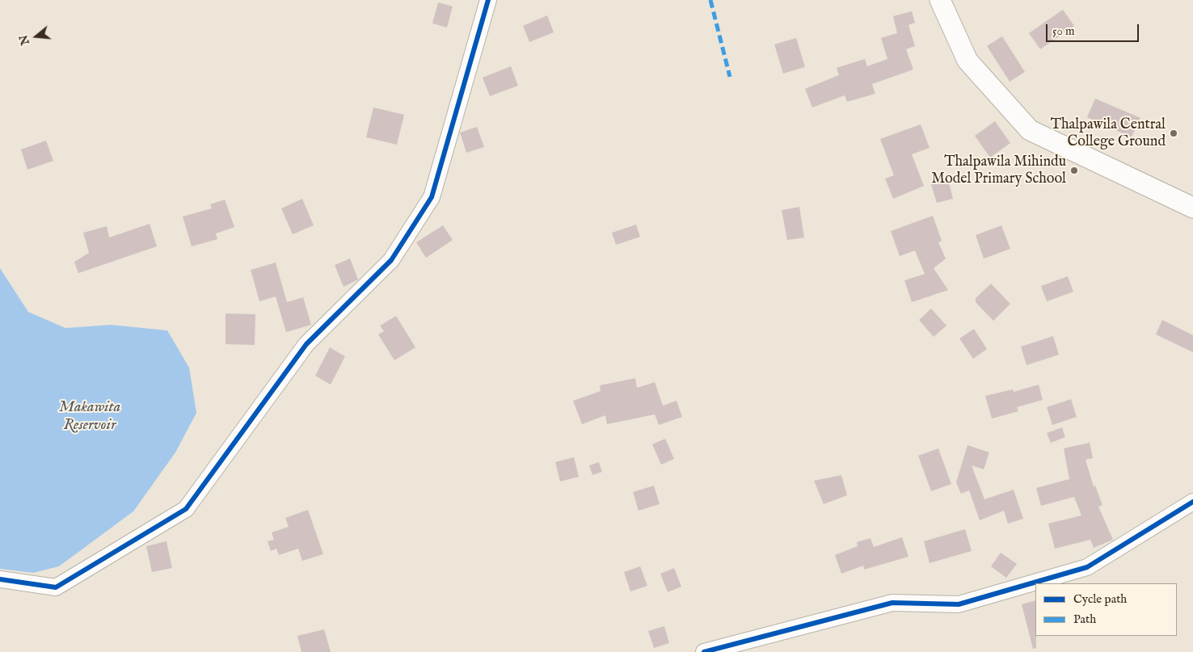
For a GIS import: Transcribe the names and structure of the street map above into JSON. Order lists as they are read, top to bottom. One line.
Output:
{"water":["Makawita Reservoir"],"places":["Thalpawila Central College Ground","Thalpawila Mihindu Model Primary School"],"legend":["Cycle path","Path"],"scale_bar":"50 m","north":"left"}
